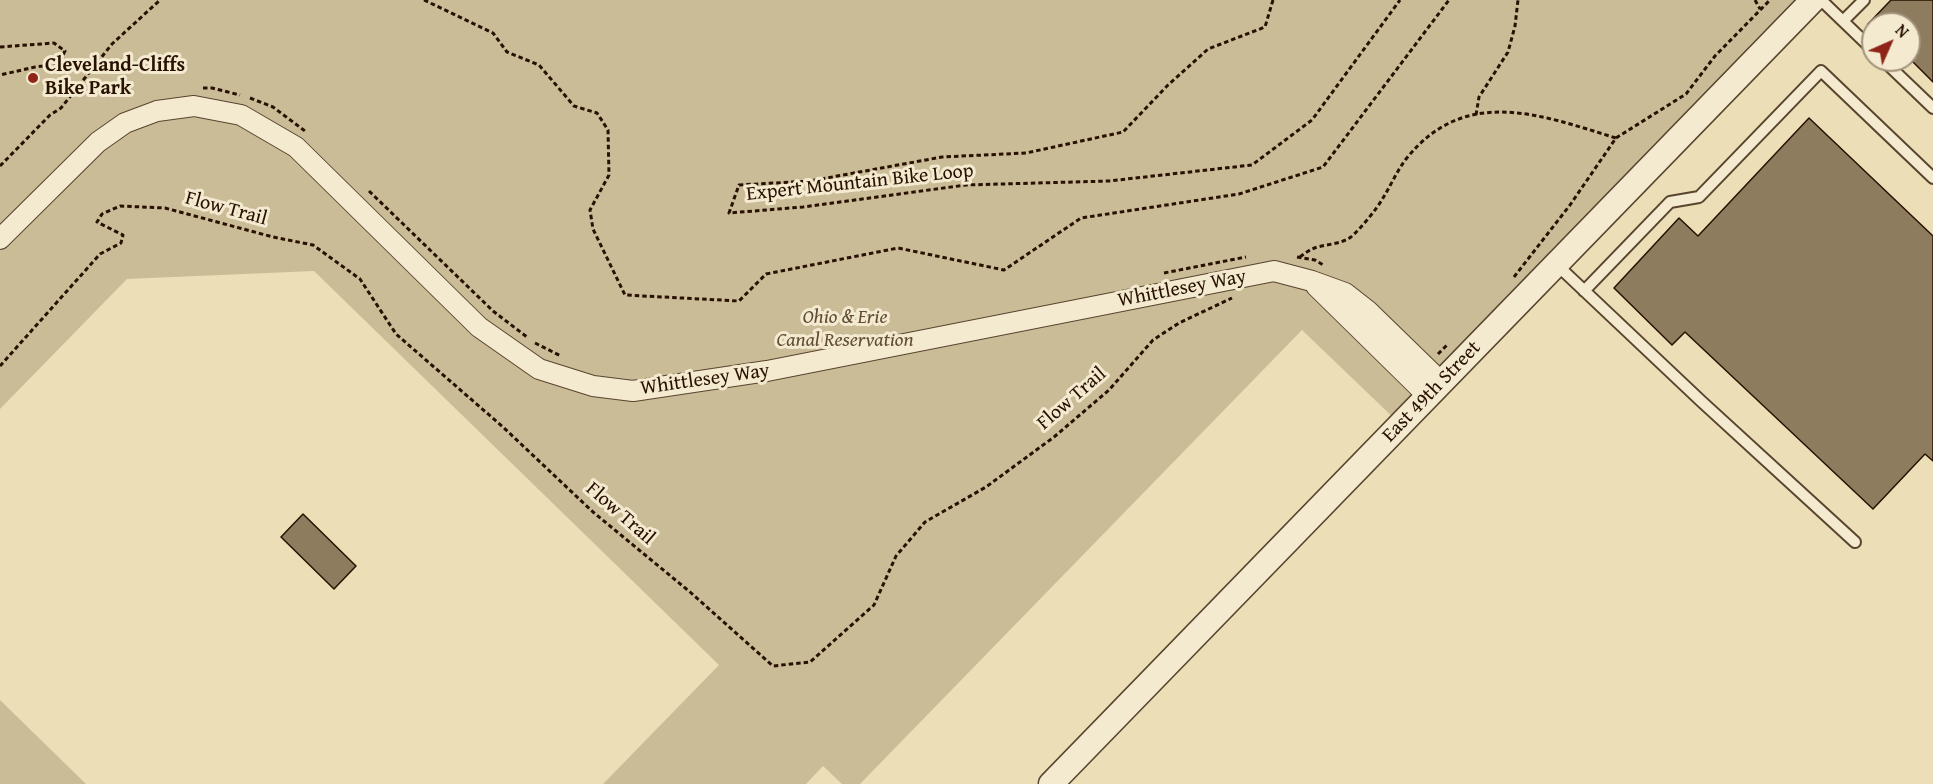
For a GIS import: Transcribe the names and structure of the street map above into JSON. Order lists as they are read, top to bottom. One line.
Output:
{"streets":{"street":["Whittlesey Way","East 49th Street"],"path":["Expert Mountain Bike Loop","Flow Trail"]},"crossings":[["Flow Trail","Whittlesey Way"],["Whittlesey Way","East 49th Street"]],"parks":["Ohio & Erie Canal Reservation"],"places":["Cleveland-Cliffs Bike Park"],"north":"top right"}
